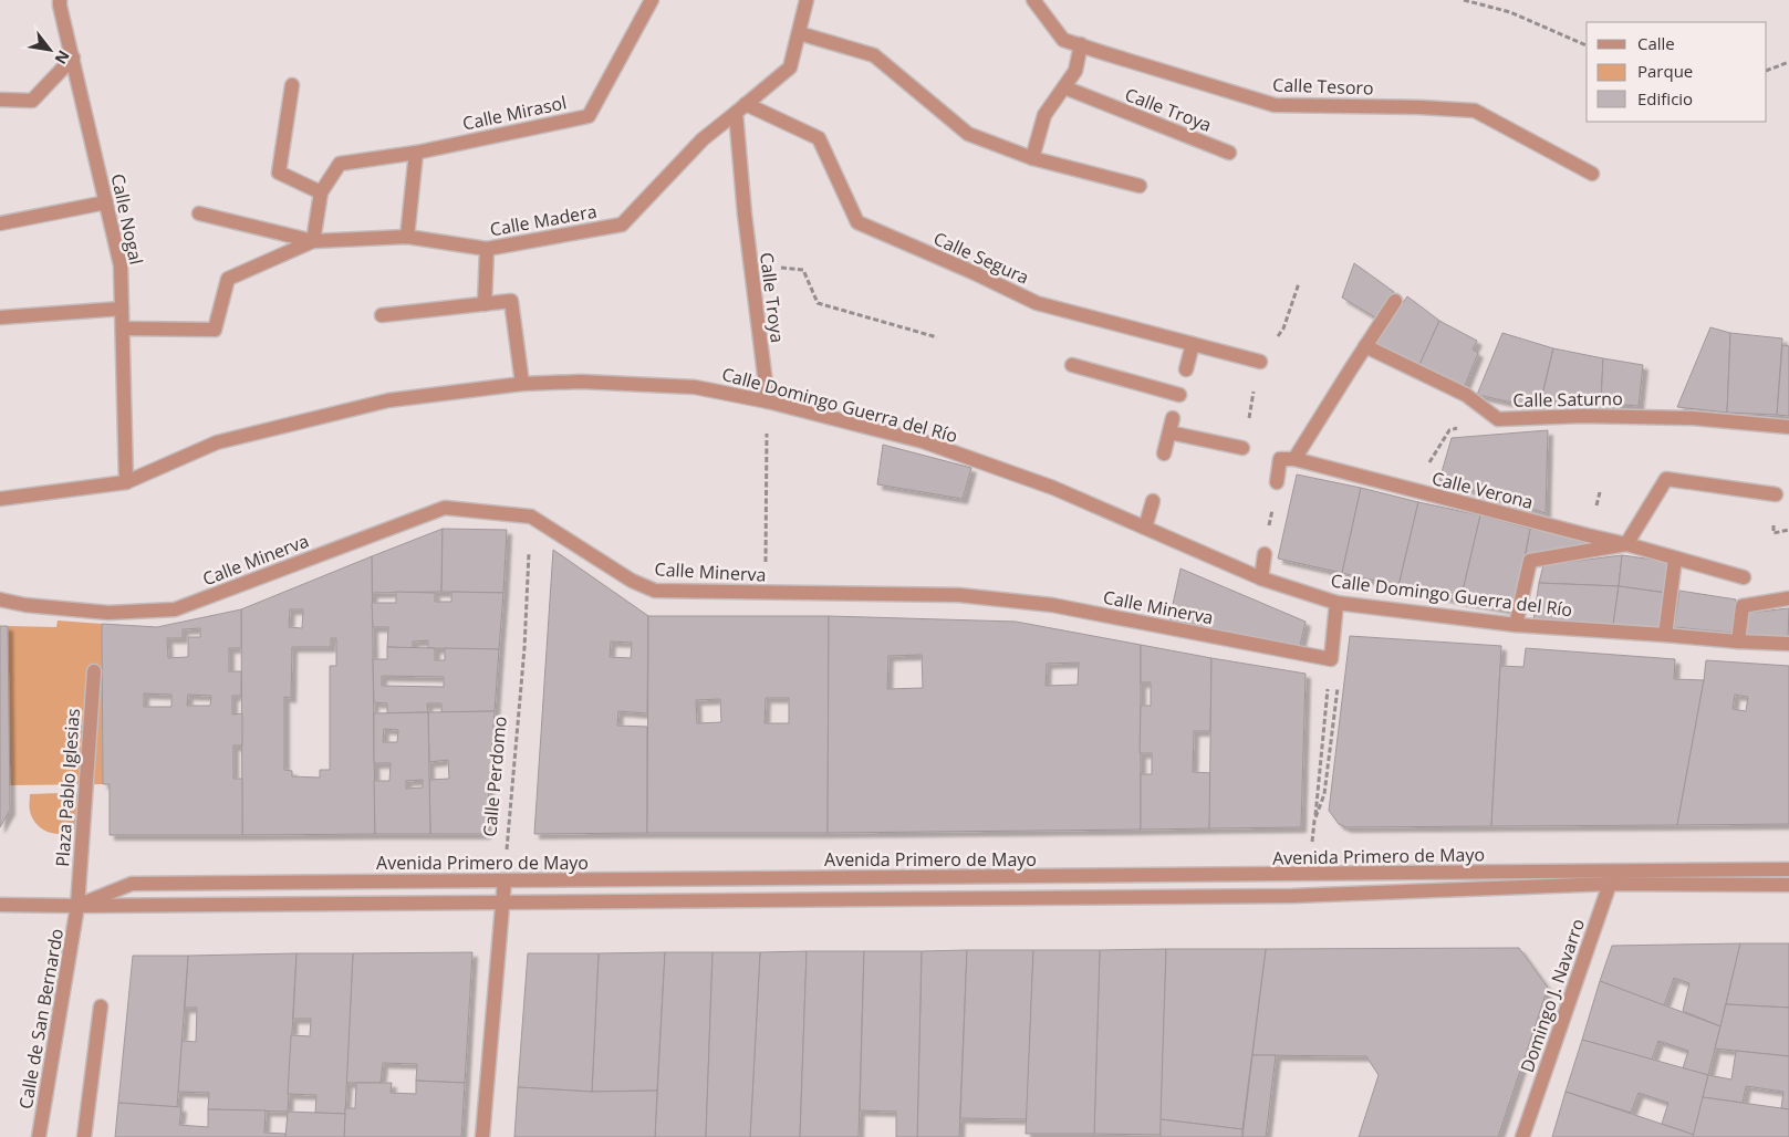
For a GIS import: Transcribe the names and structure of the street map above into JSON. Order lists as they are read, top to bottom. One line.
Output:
{"streets":{"street":["Calle Tesoro","Calle Troya","Calle Mirasol","Calle Nogal","Calle Madera","Calle Segura","Calle Saturno","Calle Domingo Guerra del Río","Calle Verona","Calle Minerva","Plaza Pablo Iglesias","Avenida Primero de Mayo","Domingo J. Navarro","Calle de San Bernardo"],"path":["Calle Perdomo"]},"crossings":[["Calle Troya","Calle Madera"],["Calle Troya","Calle Segura"],["Calle Troya","Calle Domingo Guerra del Río"],["Calle Mirasol","Calle Madera"],["Calle Nogal","Calle Madera"],["Calle Nogal","Calle Domingo Guerra del Río"],["Calle Madera","Calle Segura"],["Calle Minerva","Calle Perdomo"],["Calle Perdomo","Avenida Primero de Mayo"],["Plaza Pablo Iglesias","Avenida Primero de Mayo"],["Plaza Pablo Iglesias","Calle de San Bernardo"],["Avenida Primero de Mayo","Domingo J. Navarro"],["Avenida Primero de Mayo","Calle de San Bernardo"]],"legend":["Calle","Parque","Edificio"],"north":"bottom right"}
